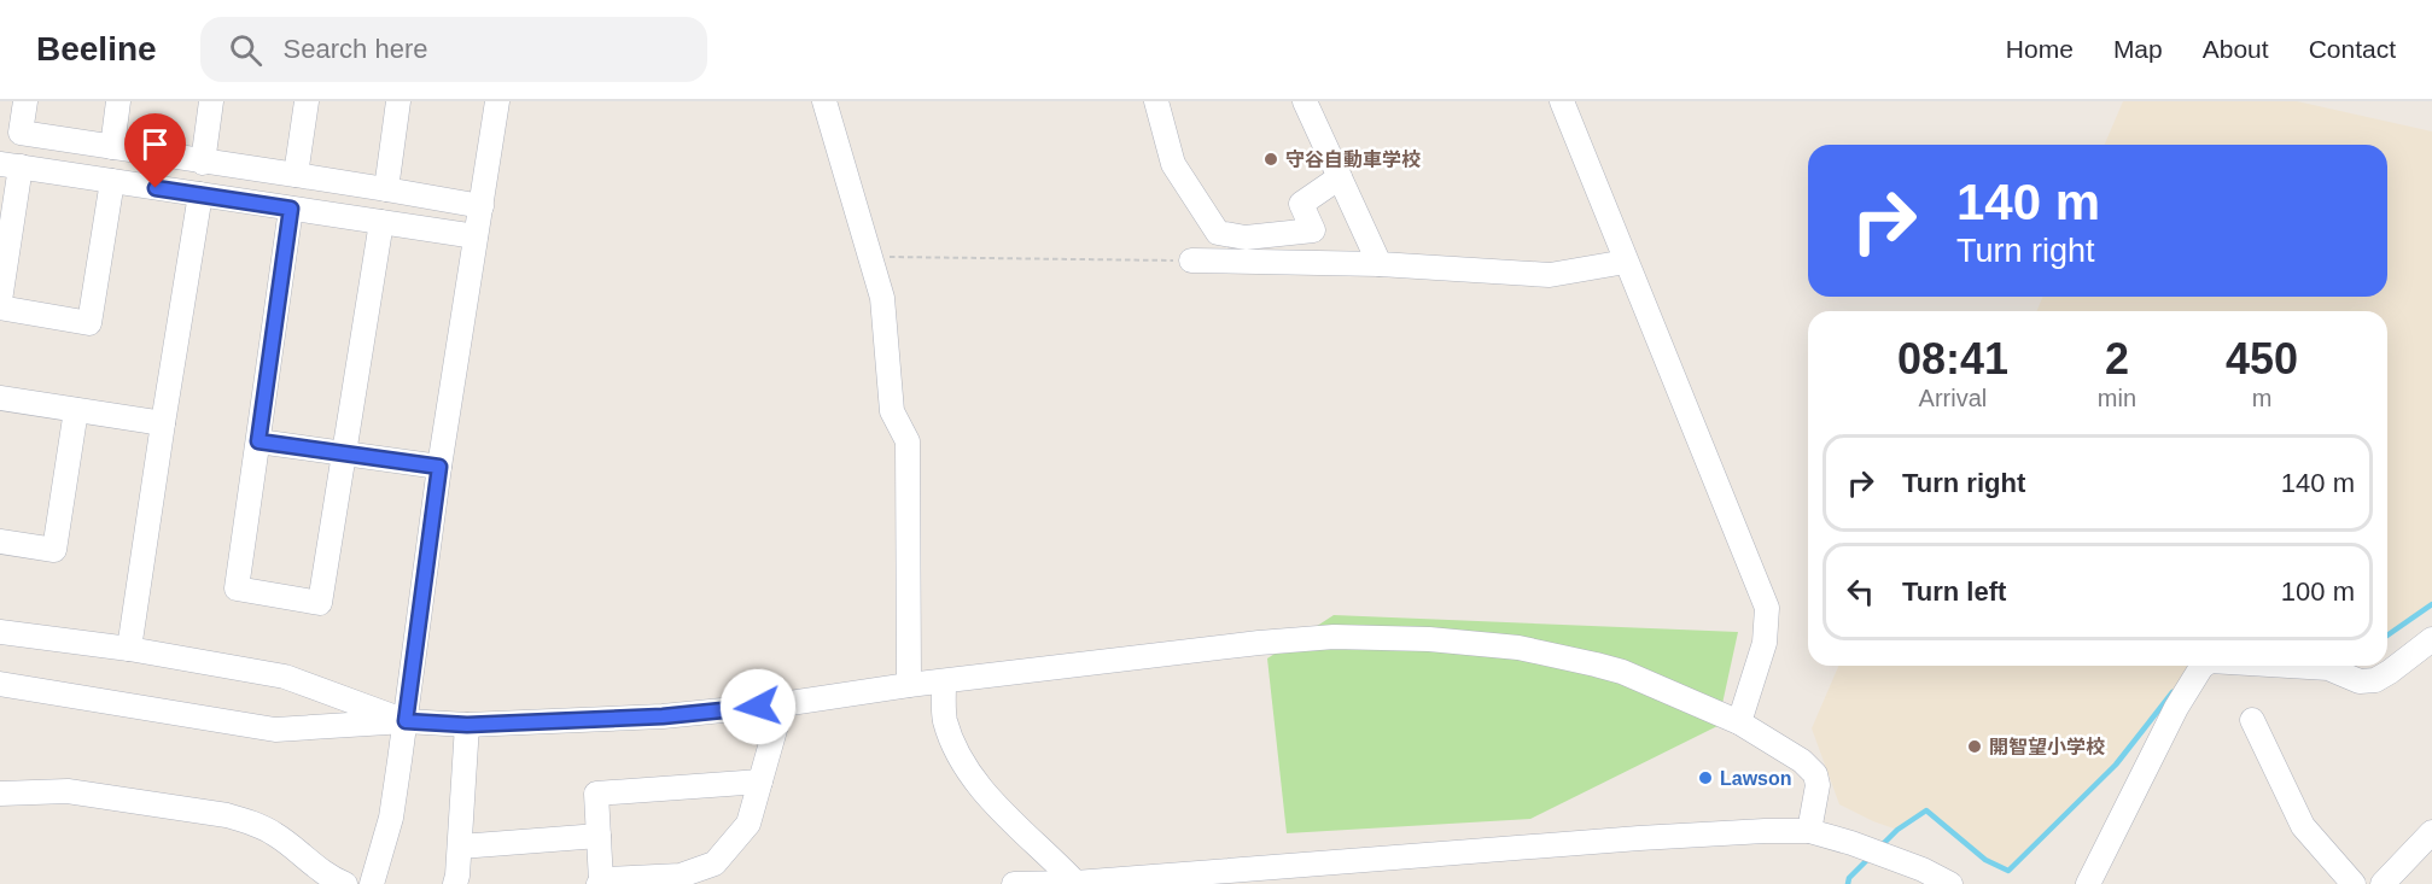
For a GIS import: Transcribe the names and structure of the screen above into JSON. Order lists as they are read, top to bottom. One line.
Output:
{"places":["守谷自動車学校","開智望小学校","Lawson"],"page":{"header":"Beeline","search":"Search here","nav":["Home","Map","About","Contact"],"turn":["140 m","Turn right"],"eta":["08:41","Arrival","2","min","450","m"],"list":[{"name":"Turn right","value":"140 m"},{"name":"Turn left","value":"100 m"}]}}
